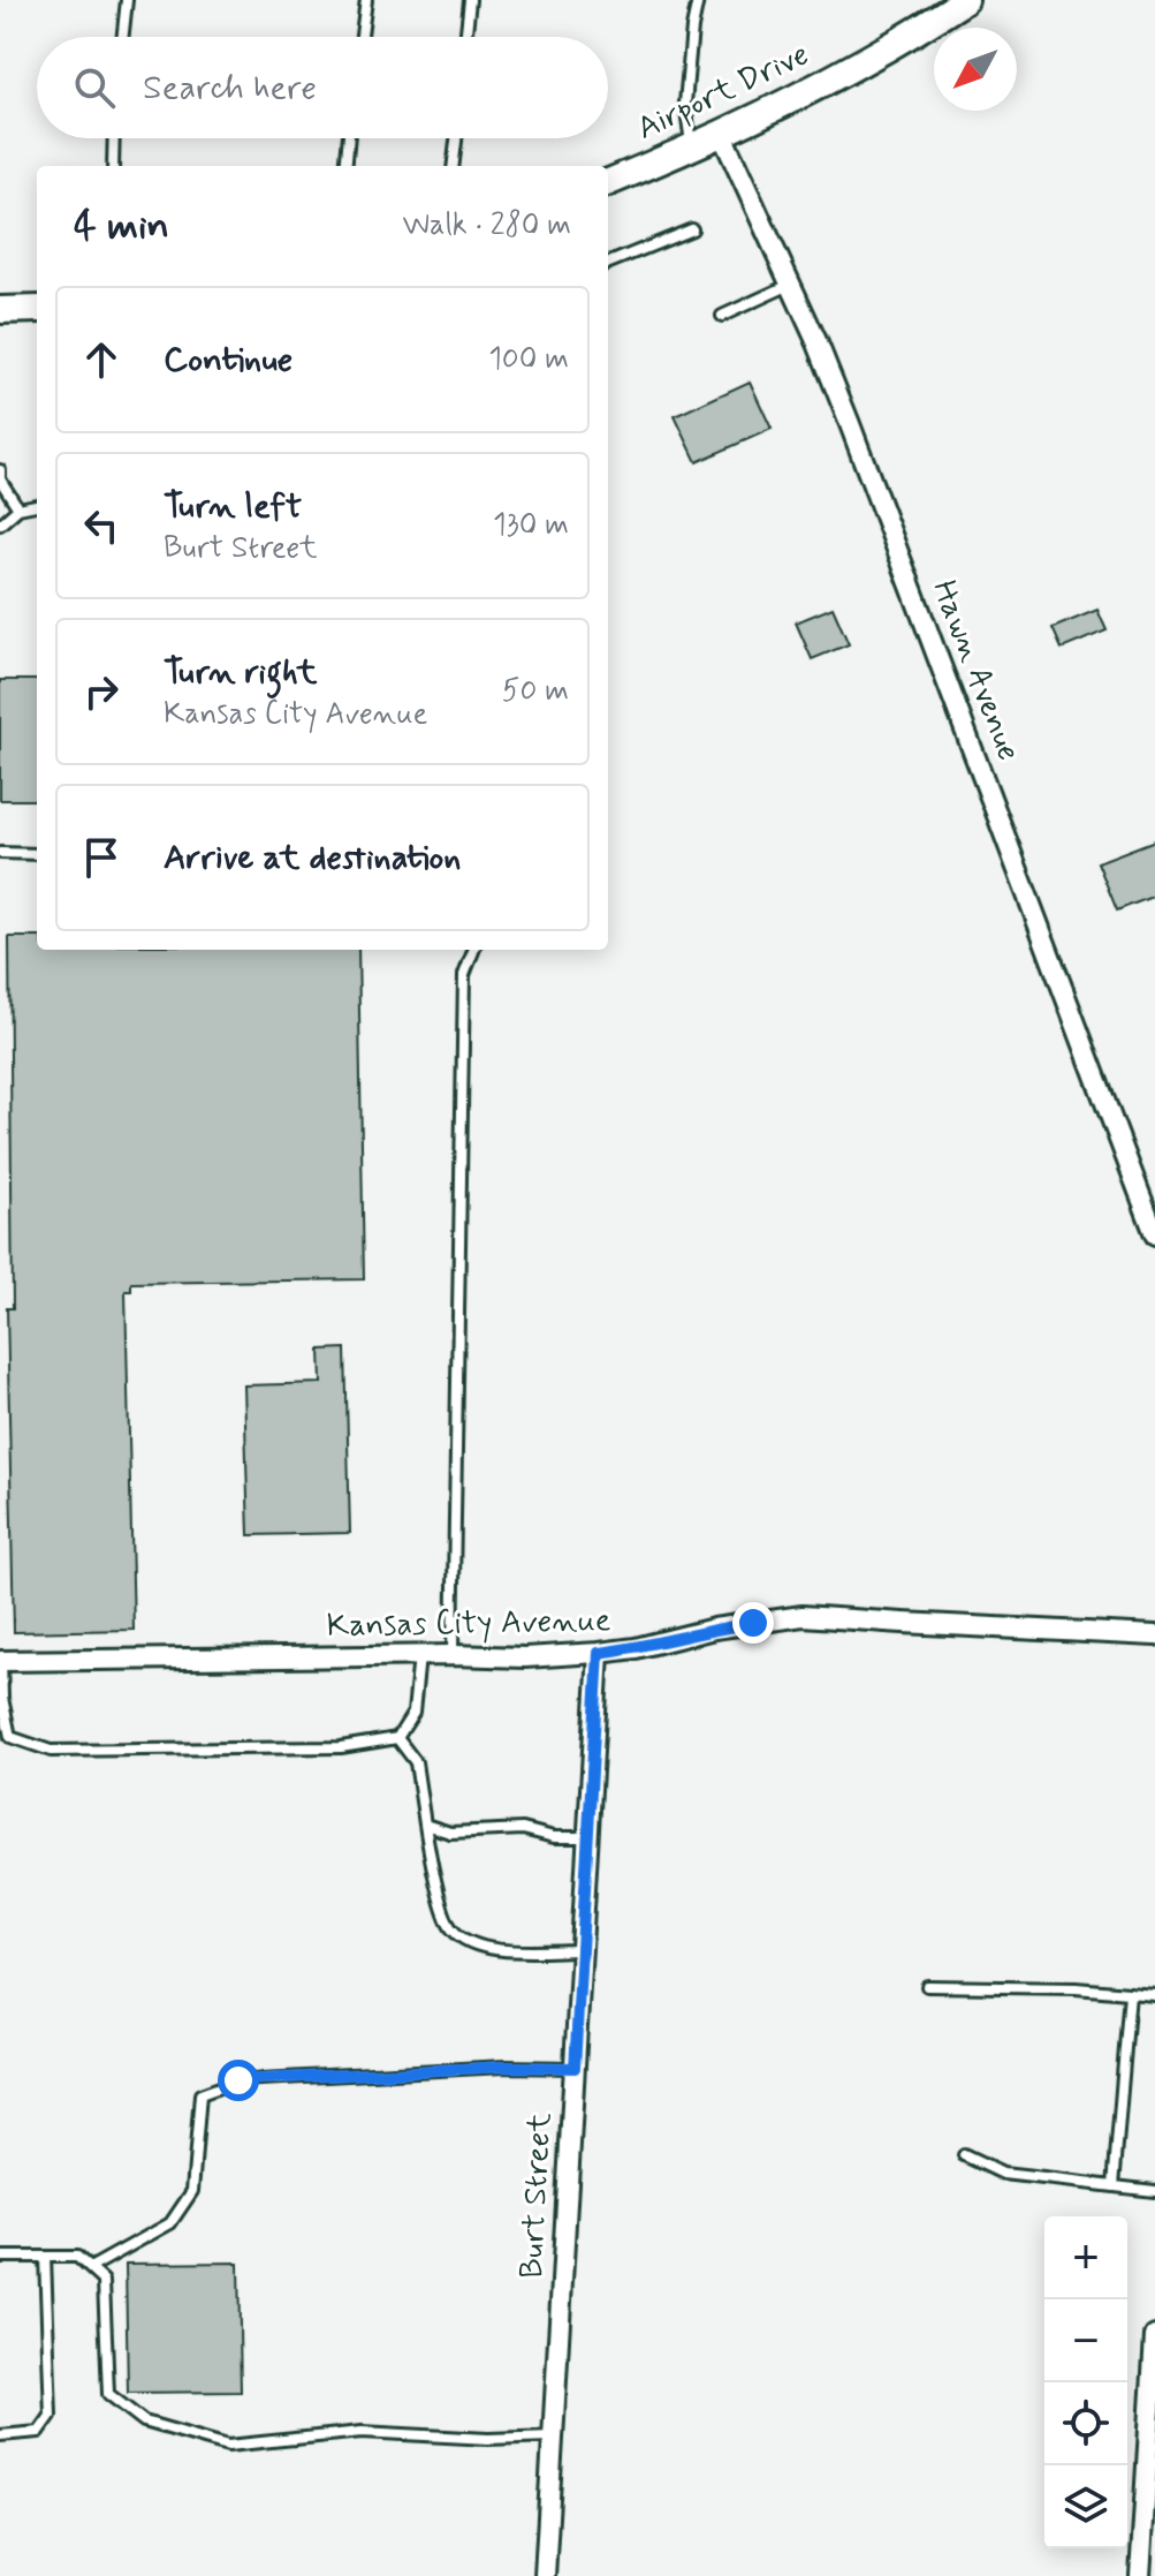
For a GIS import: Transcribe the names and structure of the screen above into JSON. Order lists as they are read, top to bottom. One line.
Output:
{"streets":{"street":["Airport Drive","Hawn Avenue","Kansas City Avenue","Burt Street"]},"crossings":[["Airport Drive","Hawn Avenue"],["Kansas City Avenue","Burt Street"]],"north":"bottom left","page":{"search":"Search here","heading":["4 min","Walk · 280 m"],"list":[["Continue","100 m"],["Turn left","Burt Street","130 m"],["Turn right","Kansas City Avenue","50 m"],"Arrive at destination"],"map_buttons":["+","−"]}}
